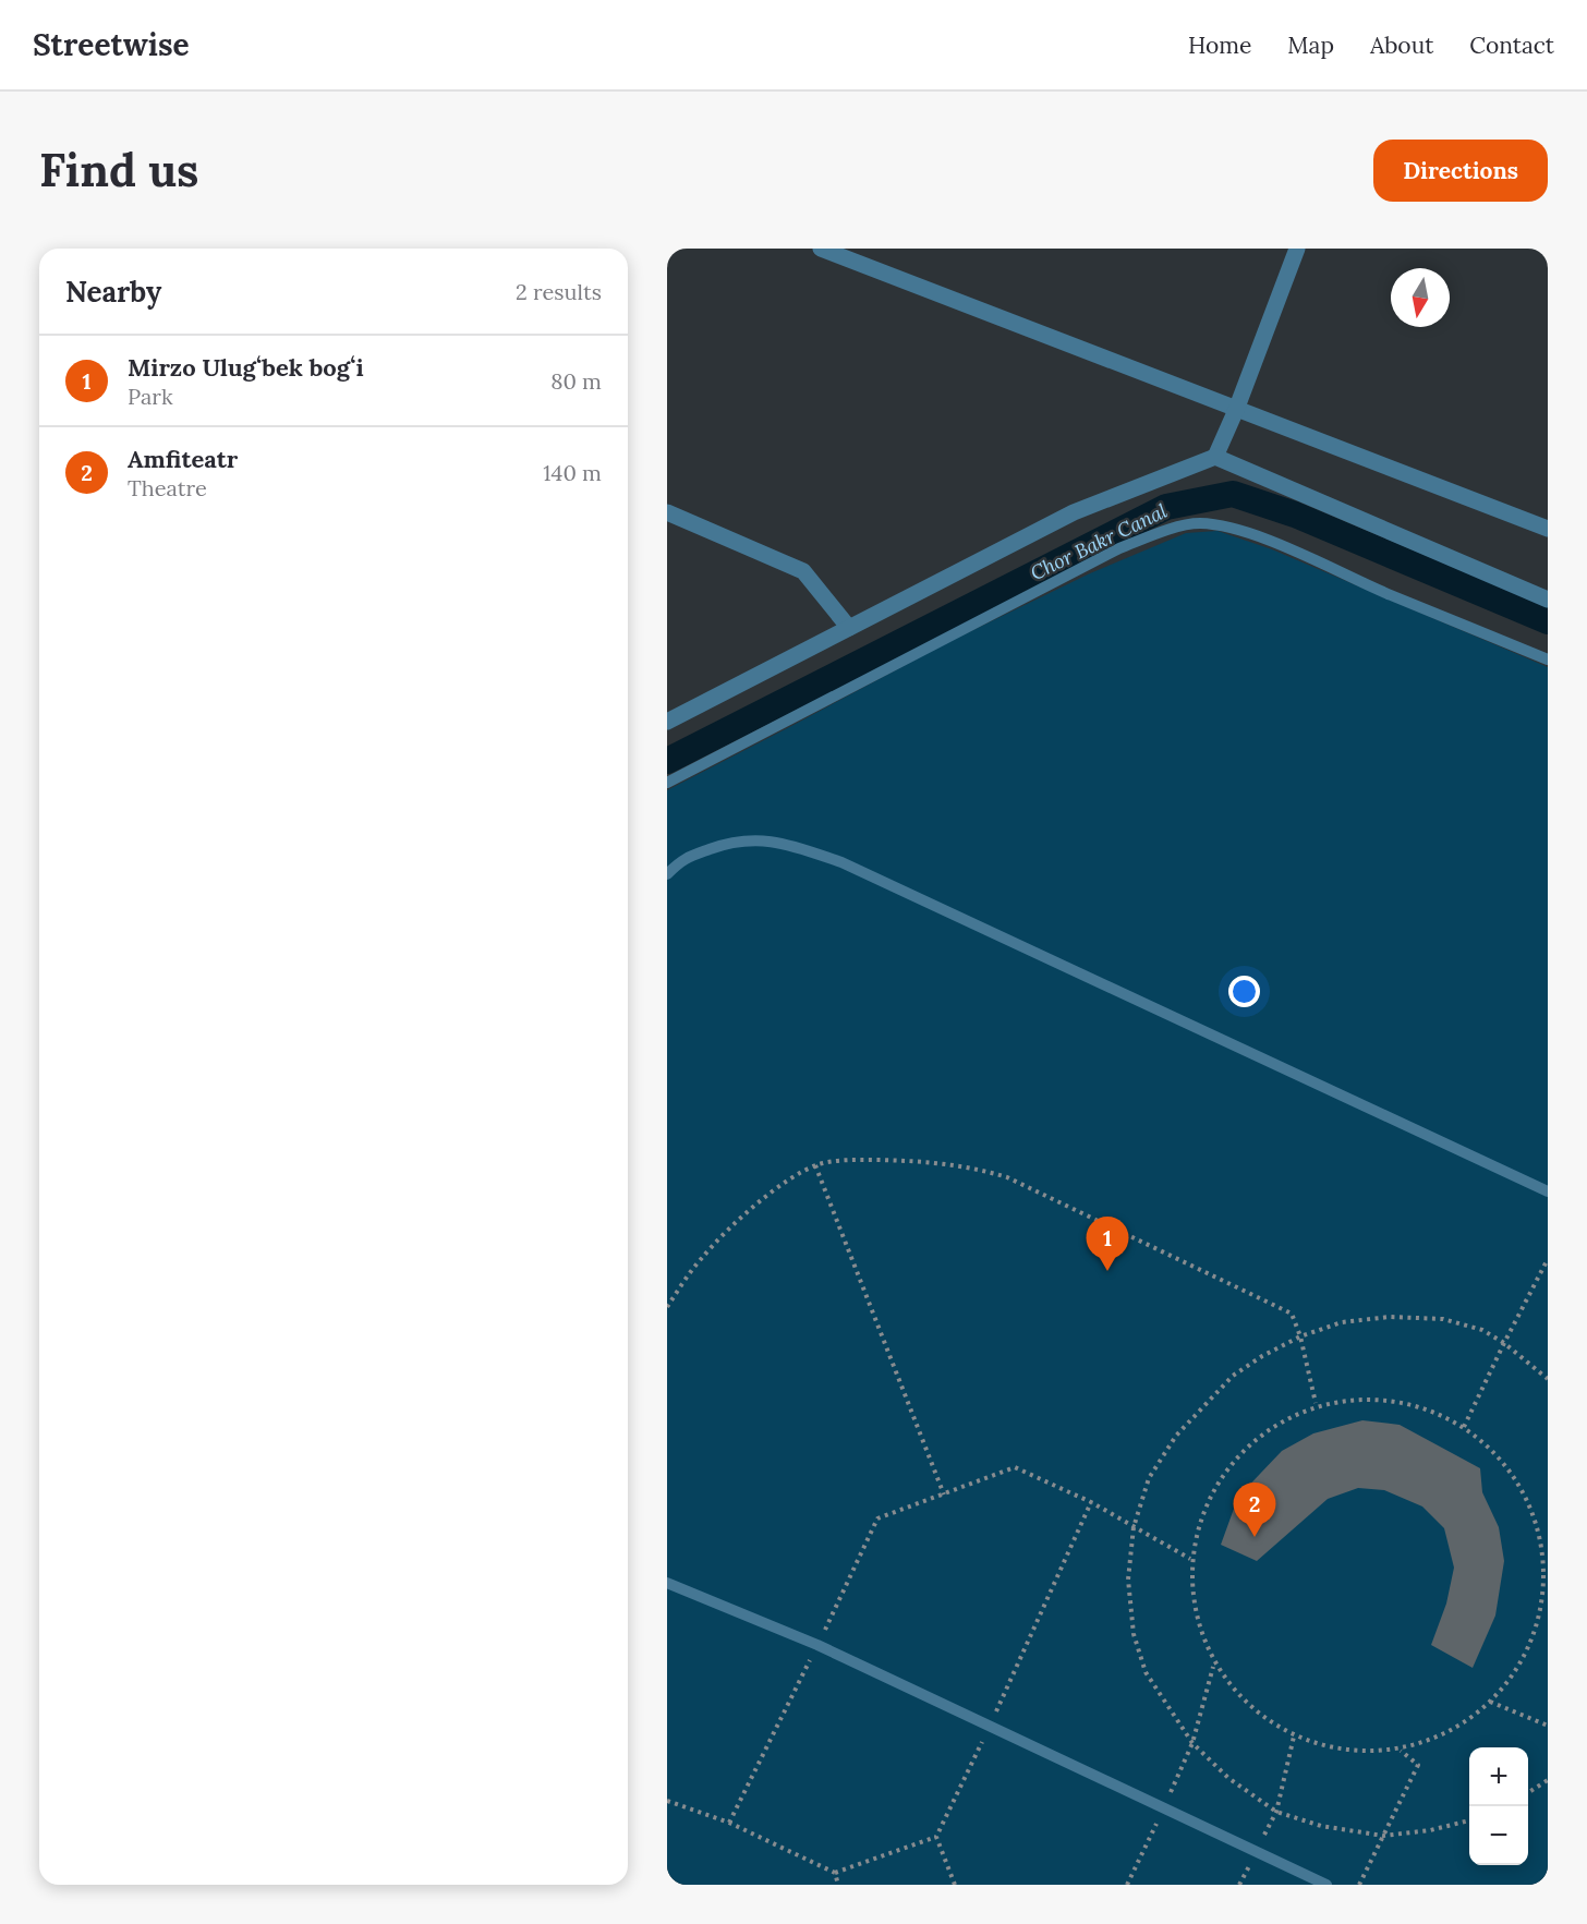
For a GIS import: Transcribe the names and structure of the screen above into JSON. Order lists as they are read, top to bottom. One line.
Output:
{"water":["Chor Bakr Canal"],"north":"bottom","page":{"header":"Streetwise","nav":["Home","Map","About","Contact"],"buttons":"Directions","title":"Find us","heading":["Nearby","2 results"],"list":[{"mark":"1","name":"Mirzo Ulugʻbek bogʻi","note":"Park","value":"80 m"},{"mark":"2","name":"Amfiteatr","note":"Theatre","value":"140 m"}],"pins":["1","2"],"map_buttons":["+","−"]}}
